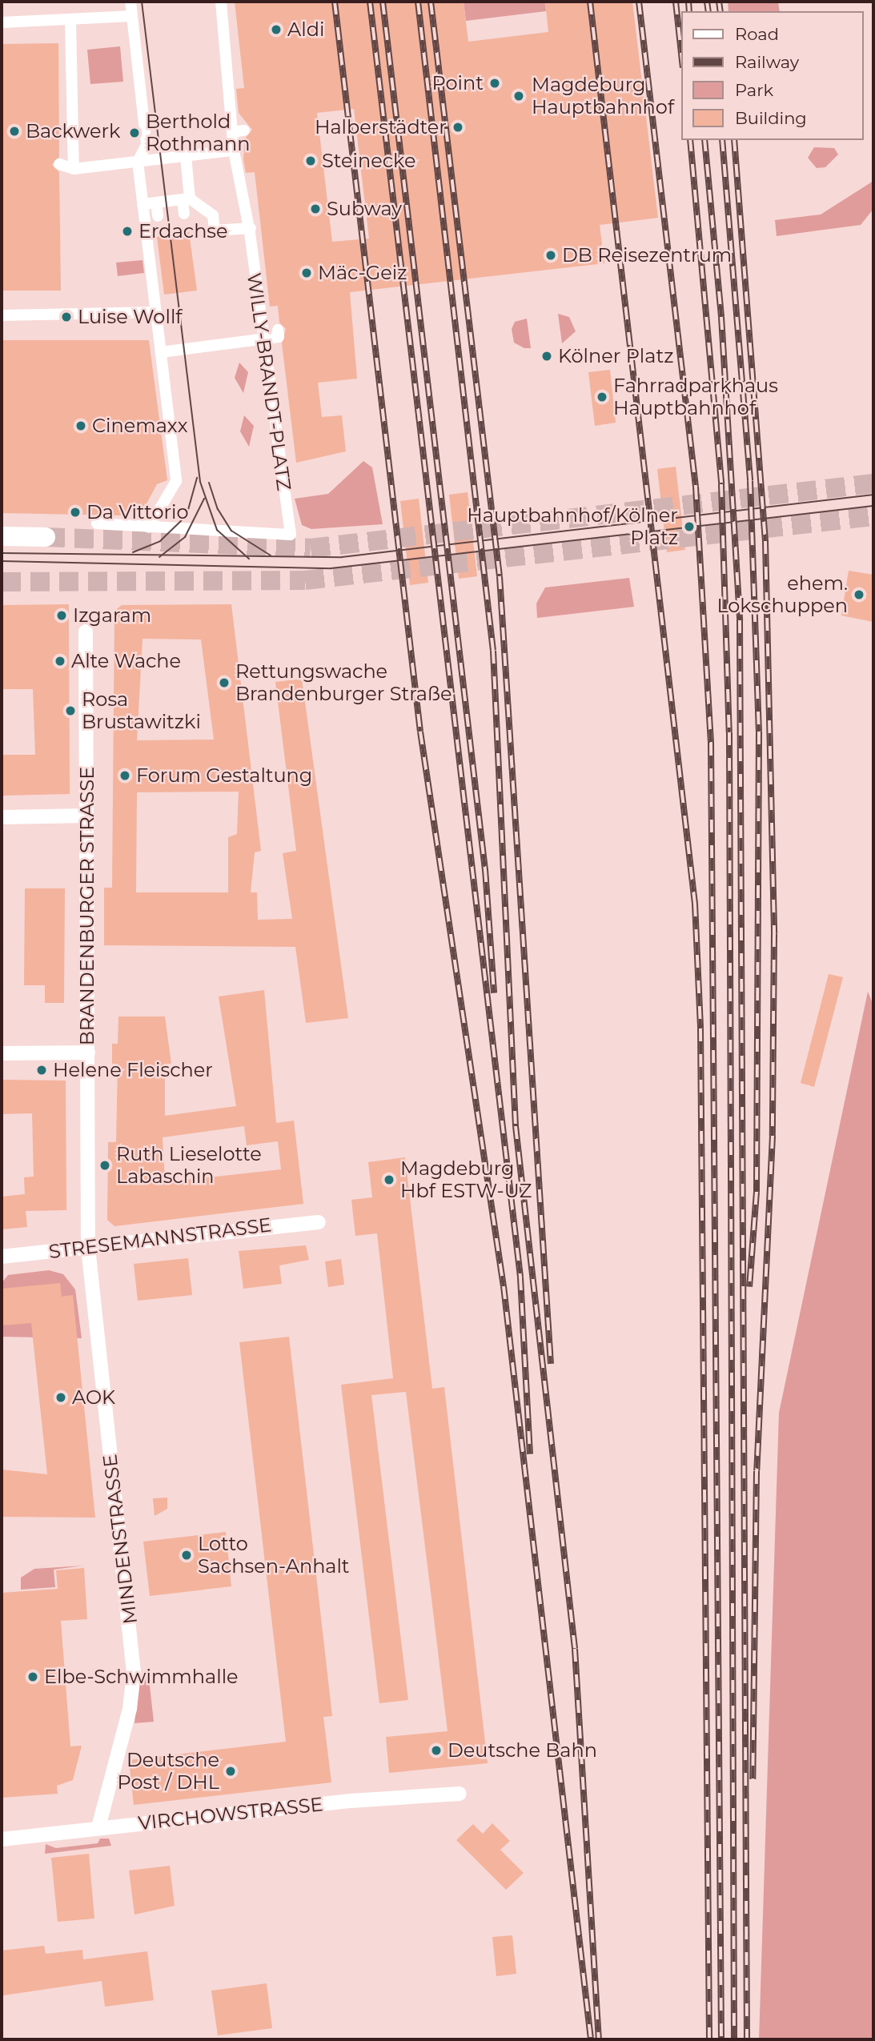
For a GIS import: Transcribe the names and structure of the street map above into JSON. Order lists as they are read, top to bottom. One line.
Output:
{"streets":{"street":["WILLY-BRANDT-PLATZ","BRANDENBURGER STRASSE","STRESEMANNSTRASSE","MINDENSTRASSE","VIRCHOWSTRASSE"]},"crossings":[["BRANDENBURGER STRASSE","STRESEMANNSTRASSE"],["BRANDENBURGER STRASSE","MINDENSTRASSE"],["STRESEMANNSTRASSE","MINDENSTRASSE"],["MINDENSTRASSE","VIRCHOWSTRASSE"]],"places":["Aldi","Point","Magdeburg Hauptbahnhof","Halberstädter","Backwerk","Berthold Rothmann","Steinecke","Subway","Erdachse","DB Reisezentrum","Mäc-Geiz","Luise Wollf","Kölner Platz","Fahrradparkhaus Hauptbahnhof","Cinemaxx","Da Vittorio","Hauptbahnhof/Kölner Platz","ehem. Lokschuppen","Izgaram","Alte Wache","Rettungswache Brandenburger Straße","Rosa Brustawitzki","Forum Gestaltung","Helene Fleischer","Ruth Lieselotte Labaschin","Magdeburg Hbf ESTW-UZ","AOK","Lotto Sachsen-Anhalt","Elbe-Schwimmhalle","Deutsche Bahn","Deutsche Post / DHL"],"legend":["Road","Railway","Park","Building"]}
